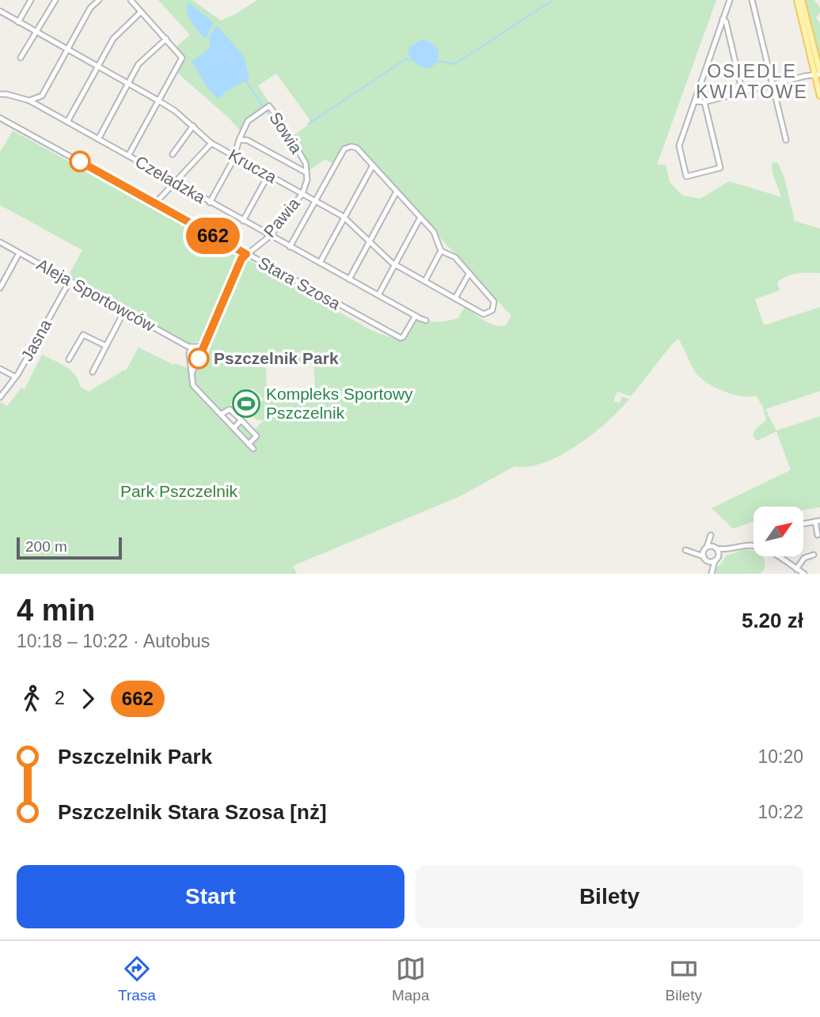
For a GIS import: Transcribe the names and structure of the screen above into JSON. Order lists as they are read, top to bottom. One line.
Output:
{"streets":{"street":["Sowia","Krucza","Czeladzka","Pawia","Stara Szosa","Aleja Sportowców","Jasna"]},"crossings":[["Sowia","Krucza"],["Sowia","Czeladzka"],["Sowia","Pawia"],["Krucza","Pawia"],["Czeladzka","Pawia"],["Czeladzka","Stara Szosa"],["Pawia","Stara Szosa"],["Aleja Sportowców","Jasna"]],"districts":["OSIEDLE KWIATOWE"],"parks":["Park Pszczelnik"],"places":{"other":["Pszczelnik Park"],"sports":["Kompleks Sportowy Pszczelnik"]},"lines":["bus line 662"],"scale_bar":"200 m","north":"top right","page":{"on_map":"662","scale":"200 m","heading":["4 min","10:18 – 10:22 · Autobus","5.20 zł"],"legs":["2","662"],"list":[{"name":"Pszczelnik Park","value":"10:20"},{"name":"Pszczelnik Stara Szosa [nż]","value":"10:22"}],"buttons":["Start","Bilety"],"tabs":["Trasa","Mapa","Bilety"]}}
